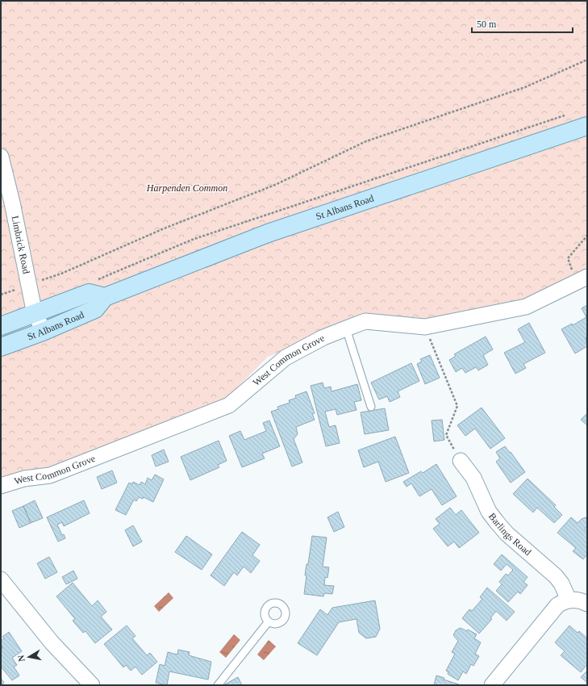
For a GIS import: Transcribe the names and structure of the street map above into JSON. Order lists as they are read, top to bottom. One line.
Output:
{"streets":{"main road":["St Albans Road"],"street":["Limbrick Road","West Common Grove","Barlings Road"]},"crossings":[["St Albans Road","Limbrick Road"]],"parks":["Harpenden Common"],"scale_bar":"50 m","north":"left"}
